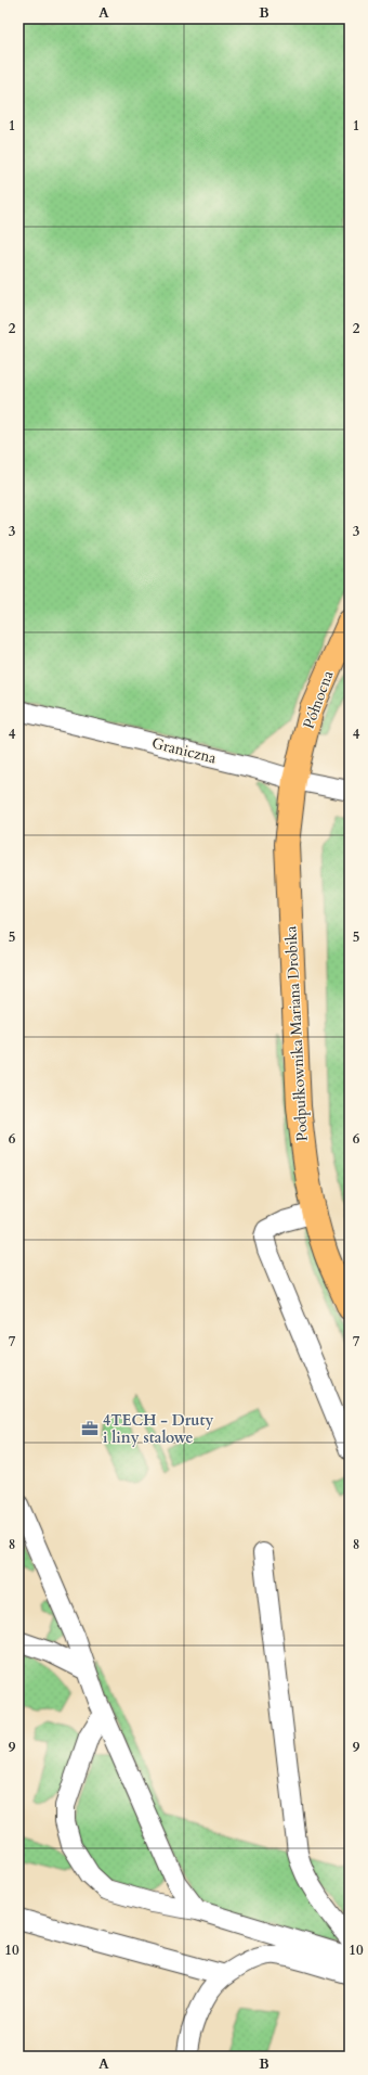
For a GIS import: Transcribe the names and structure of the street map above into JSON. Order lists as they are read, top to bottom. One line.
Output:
{"streets":{"main road":["Północna","Podpułkownika Mariana Drobika"],"street":["Graniczna"]},"crossings":[["Północna","Graniczna"],["Północna","Podpułkownika Mariana Drobika"],["Graniczna","Podpułkownika Mariana Drobika"]],"places":{"office":["4TECH - Druty i liny stalowe"]},"grid":{"columns":["A","B"],"rows":["1","2","3","4","5","6","7","8","9","10"]}}
